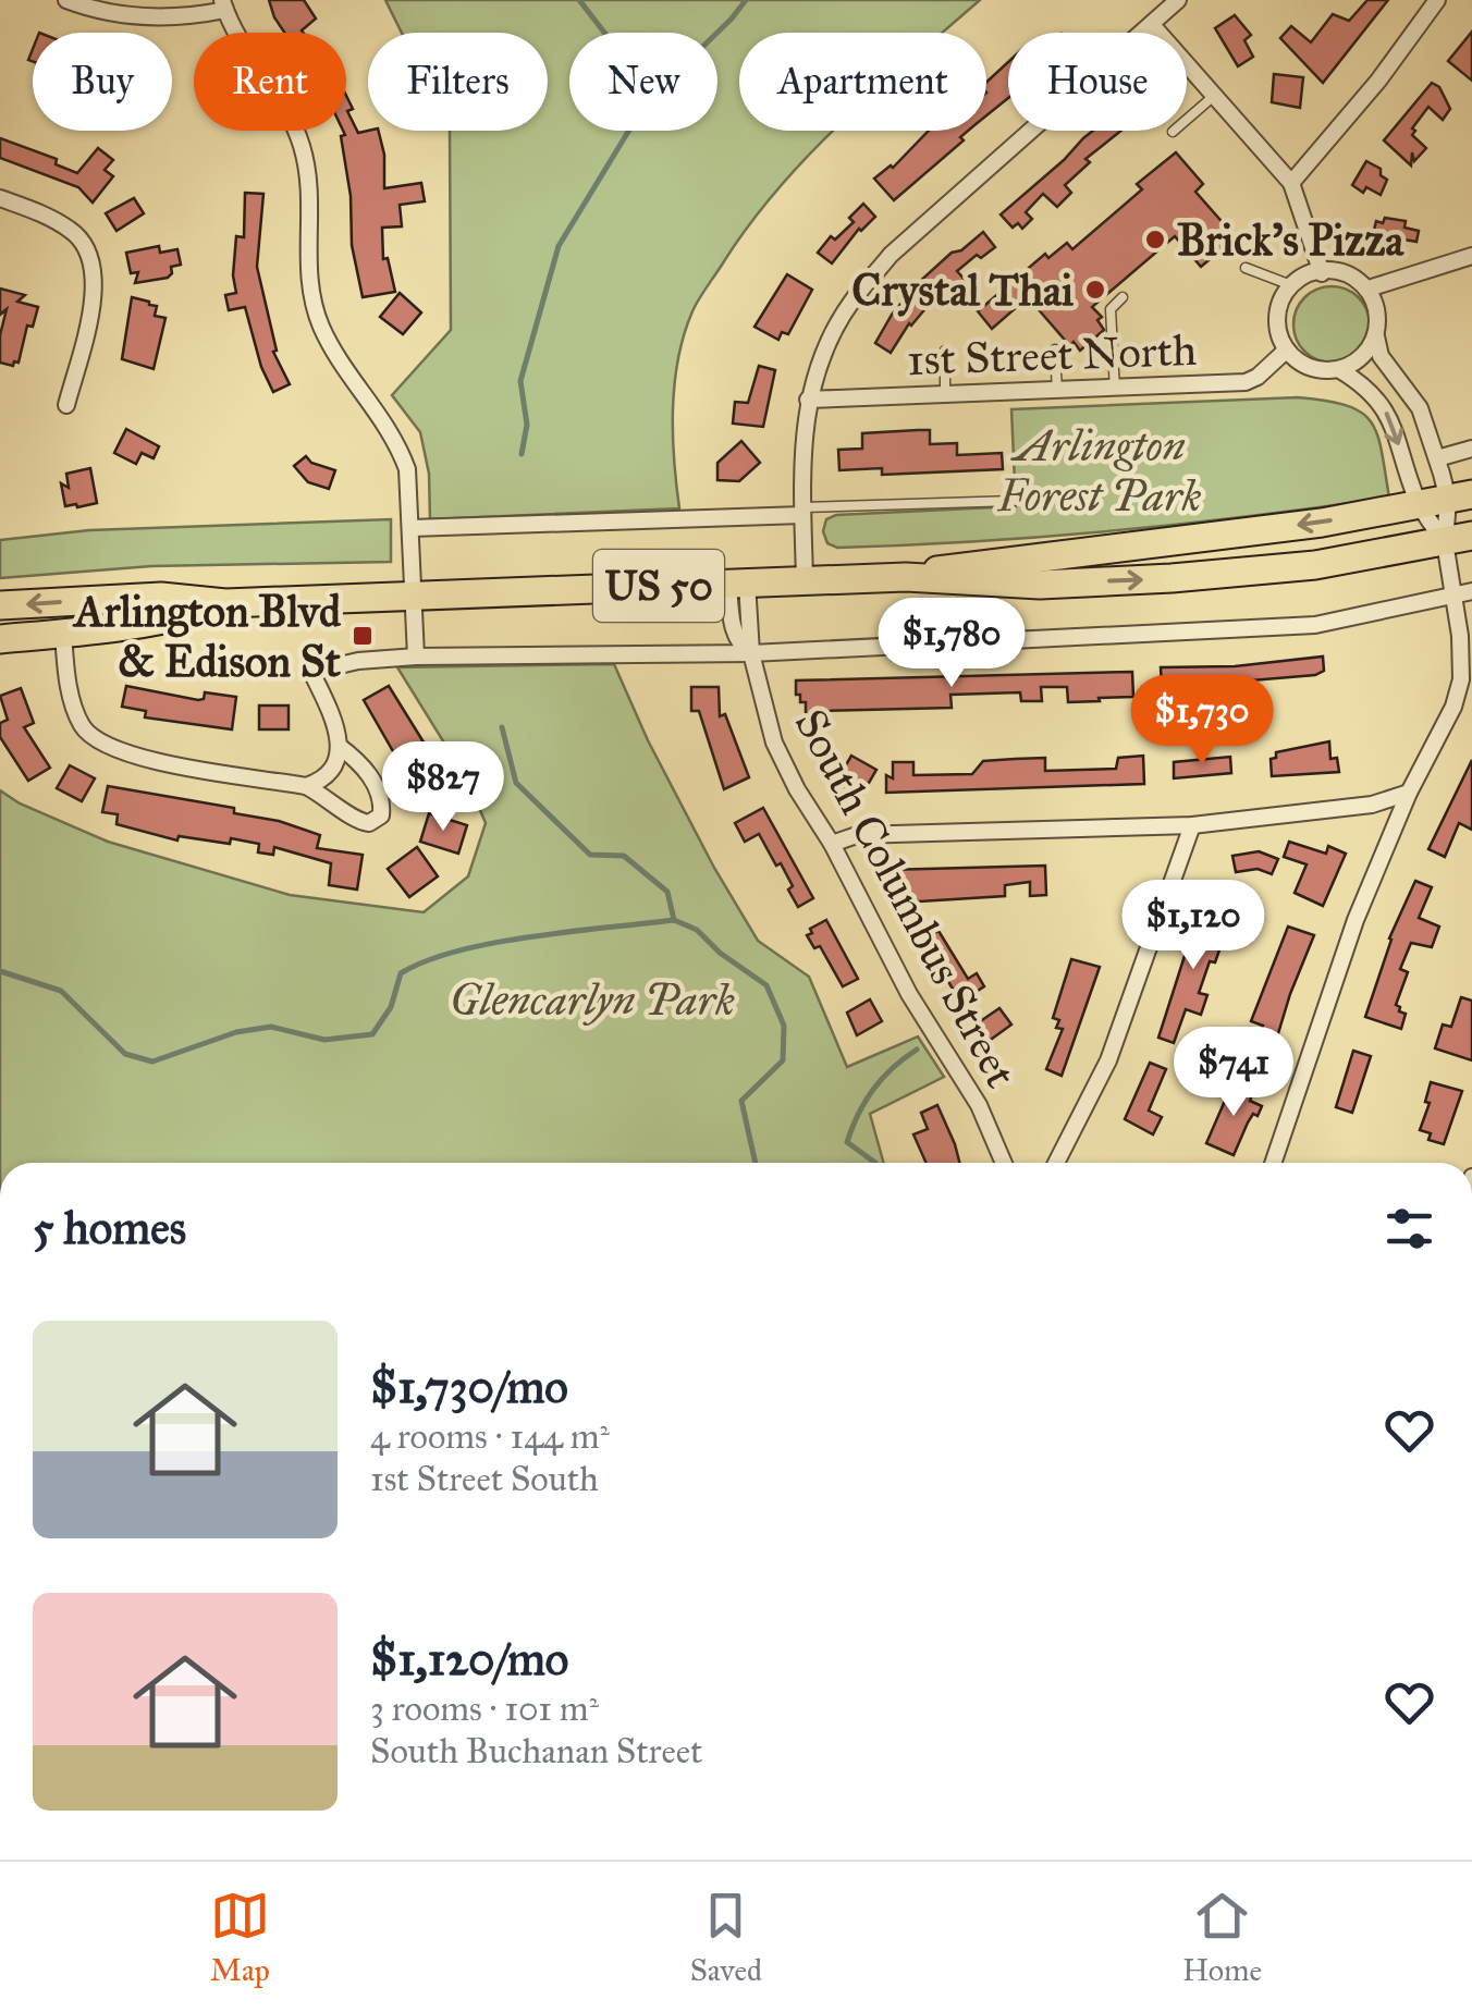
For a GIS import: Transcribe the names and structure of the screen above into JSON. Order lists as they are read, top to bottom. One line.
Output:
{"streets":{"highway":["US 50"],"street":["1st Street North","South Columbus Street"]},"crossings":[["US 50","South Columbus Street"]],"parks":["Arlington Forest Park","Glencarlyn Park"],"places":{"other":["Brick's Pizza","Crystal Thai"],"transit":["Arlington Blvd & Edison St"]},"page":{"chip":["Buy","Rent","Filters","New","Apartment","House"],"price":["$1,780","$1,730","$827","$1,120","$741"],"heading":"5 homes","list":[{"name":"$1,730/mo","note":"4 rooms · 144 m² · 1st Street South"},{"name":"$1,120/mo","note":"3 rooms · 101 m² · South Buchanan Street"}],"tabs":["Map","Saved","Home"]}}
